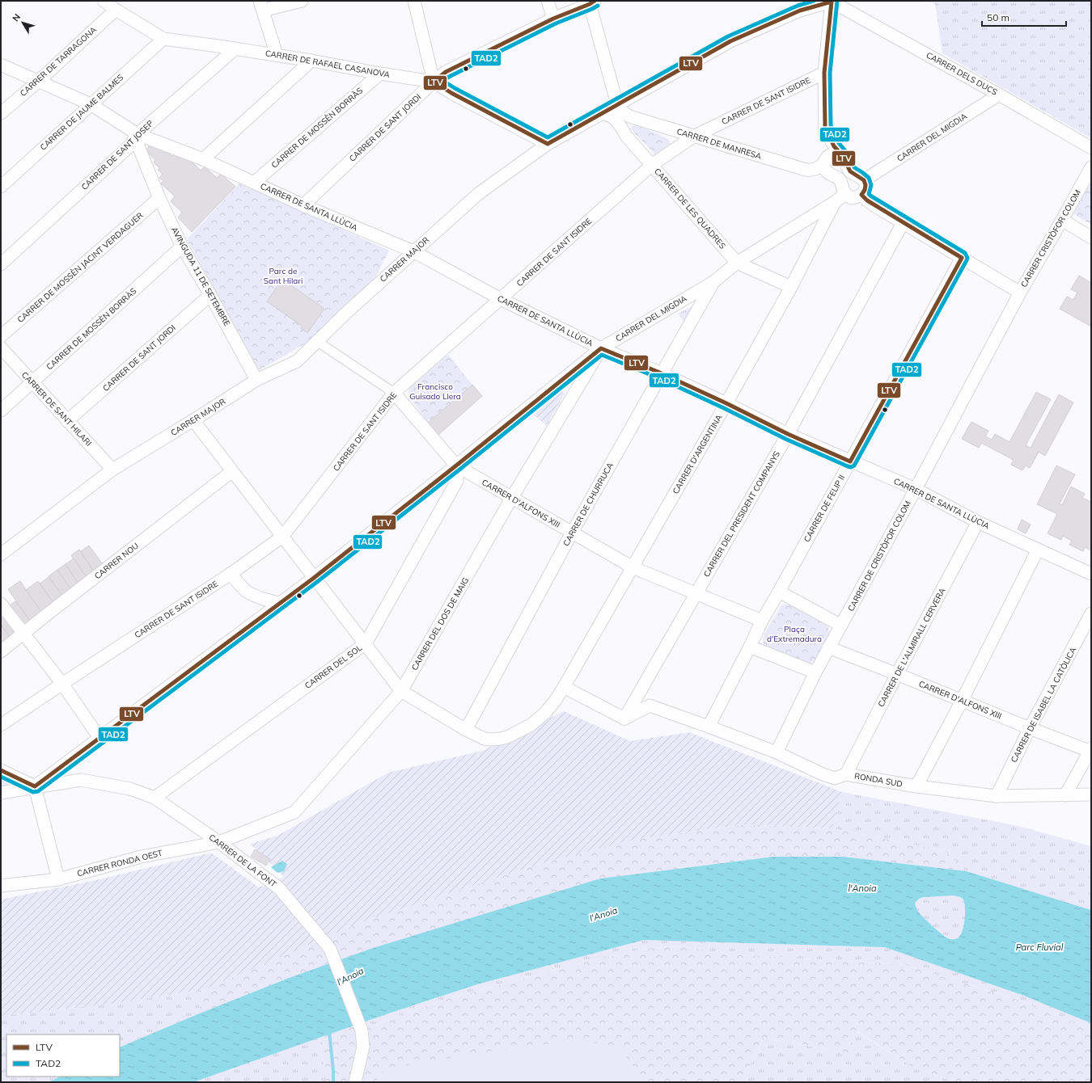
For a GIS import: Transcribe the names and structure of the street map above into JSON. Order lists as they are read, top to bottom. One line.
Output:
{"streets":{"street":["CARRER DE TARRAGONA","CARRER DE RAFAEL CASANOVA","CARRER DELS DUCS","CARRER DE SANT ISIDRE","CARRER DE JAUME BALMES","CARRER DE MOSSÈN BORRÀS","CARRER DE SANT JORDI","CARRER DEL MIGDIA","CARRER DE MANRESA","CARRER DE SANT JOSEP","CARRER DE SANTA LLÙCIA","CARRER DE LES QUADRES","CARRER CRISTÒFOR COLOM","CARRER MAJOR","CARRER DE MOSSÈN JACINT VERDAGUER","AVINGUDA 11 DE SETEMBRE","CARRER DE SANT HILARI","CARRER D'ARGENTINA","CARRER D'ALFONS XIII","CARRER DE CHURRUCA","CARRER DE FELIP II","CARRER DEL PRESIDENT COMPANYS","CARRER DE CRISTÒFOR COLOM","CARRER NOU","CARRER DEL DOS DE MAIG","CARRER DE L'ALMIRALL CERVERA","CARRER DEL SOL","CARRER DE ISABEL LA CATÒLICA","RONDA SUD","CARRER DE LA FONT","CARRER RONDA OEST"]},"crossings":[["CARRER DE TARRAGONA","CARRER DE RAFAEL CASANOVA"],["CARRER DE TARRAGONA","CARRER DE SANTA LLÙCIA"],["CARRER DE RAFAEL CASANOVA","CARRER DE JAUME BALMES"],["CARRER DE RAFAEL CASANOVA","CARRER DE MOSSÈN BORRÀS"],["CARRER DE RAFAEL CASANOVA","CARRER DE SANT JORDI"],["CARRER DE RAFAEL CASANOVA","CARRER DE SANT JOSEP"],["CARRER DE RAFAEL CASANOVA","CARRER MAJOR"],["CARRER DELS DUCS","CARRER DEL MIGDIA"],["CARRER DELS DUCS","CARRER MAJOR"],["CARRER DE SANT ISIDRE","CARRER DE MANRESA"],["CARRER DE SANT ISIDRE","CARRER DE SANTA LLÙCIA"],["CARRER DE SANT ISIDRE","CARRER DE LES QUADRES"],["CARRER DE SANT ISIDRE","CARRER D'ALFONS XIII"],["CARRER DE JAUME BALMES","CARRER DE SANTA LLÙCIA"],["CARRER DE MOSSÈN BORRÀS","CARRER DE SANTA LLÙCIA"],["CARRER DE MOSSÈN BORRÀS","AVINGUDA 11 DE SETEMBRE"],["CARRER DE MOSSÈN BORRÀS","CARRER DE SANT HILARI"],["CARRER DE SANT JORDI","CARRER DE SANTA LLÙCIA"],["CARRER DE SANT JORDI","AVINGUDA 11 DE SETEMBRE"],["CARRER DE SANT JORDI","CARRER DE SANT HILARI"],["CARRER DEL MIGDIA","CARRER DE SANTA LLÙCIA"],["CARRER DEL MIGDIA","CARRER DE LES QUADRES"],["CARRER DEL MIGDIA","CARRER D'ARGENTINA"],["CARRER DEL MIGDIA","CARRER D'ALFONS XIII"],["CARRER DEL MIGDIA","CARRER DE CHURRUCA"],["CARRER DEL MIGDIA","CARRER DEL DOS DE MAIG"],["CARRER DEL MIGDIA","CARRER DEL SOL"],["CARRER DEL MIGDIA","CARRER DE LA FONT"],["CARRER DE MANRESA","CARRER MAJOR"],["CARRER DE SANT JOSEP","CARRER DE SANTA LLÙCIA"],["CARRER DE SANT JOSEP","AVINGUDA 11 DE SETEMBRE"],["CARRER DE SANTA LLÙCIA","CARRER MAJOR"],["CARRER DE SANTA LLÙCIA","AVINGUDA 11 DE SETEMBRE"],["CARRER DE SANTA LLÙCIA","CARRER D'ARGENTINA"],["CARRER DE SANTA LLÙCIA","CARRER DE CHURRUCA"],["CARRER DE SANTA LLÙCIA","CARRER DE FELIP II"],["CARRER DE SANTA LLÙCIA","CARRER DEL PRESIDENT COMPANYS"],["CARRER DE SANTA LLÙCIA","CARRER DE CRISTÒFOR COLOM"],["CARRER DE SANTA LLÙCIA","CARRER DEL DOS DE MAIG"],["CARRER DE SANTA LLÙCIA","CARRER DE L'ALMIRALL CERVERA"],["CARRER DE LES QUADRES","CARRER MAJOR"],["CARRER DE LES QUADRES","CARRER D'ARGENTINA"],["CARRER CRISTÒFOR COLOM","CARRER DE CRISTÒFOR COLOM"],["CARRER MAJOR","AVINGUDA 11 DE SETEMBRE"],["CARRER MAJOR","CARRER DE SANT HILARI"],["CARRER DE MOSSÈN JACINT VERDAGUER","AVINGUDA 11 DE SETEMBRE"],["CARRER D'ARGENTINA","CARRER D'ALFONS XIII"],["CARRER D'ARGENTINA","CARRER DE CHURRUCA"],["CARRER D'ARGENTINA","CARRER DEL DOS DE MAIG"],["CARRER D'ALFONS XIII","CARRER DE CHURRUCA"],["CARRER D'ALFONS XIII","CARRER DE FELIP II"],["CARRER D'ALFONS XIII","CARRER DEL PRESIDENT COMPANYS"],["CARRER D'ALFONS XIII","CARRER DE CRISTÒFOR COLOM"],["CARRER D'ALFONS XIII","CARRER DEL DOS DE MAIG"],["CARRER D'ALFONS XIII","CARRER DE L'ALMIRALL CERVERA"],["CARRER D'ALFONS XIII","CARRER DEL SOL"],["CARRER D'ALFONS XIII","CARRER DE ISABEL LA CATÒLICA"],["CARRER DE FELIP II","RONDA SUD"],["CARRER DEL PRESIDENT COMPANYS","RONDA SUD"],["CARRER DE CRISTÒFOR COLOM","RONDA SUD"],["CARRER DEL DOS DE MAIG","CARRER DE LA FONT"],["CARRER DEL DOS DE MAIG","CARRER RONDA OEST"],["CARRER DE L'ALMIRALL CERVERA","RONDA SUD"],["CARRER DEL SOL","CARRER DE LA FONT"],["CARRER DE ISABEL LA CATÒLICA","RONDA SUD"],["CARRER DE LA FONT","CARRER RONDA OEST"]],"water":["l'Anoia","Parc Fluvial"],"parks":["Parc de Sant Hilari","Francisco Guisado Llera","Plaça d'Extremadura"],"lines":["transit line LTV","transit line TAD2"],"legend":["LTV","TAD2"],"scale_bar":"50 m","north":"top left"}
